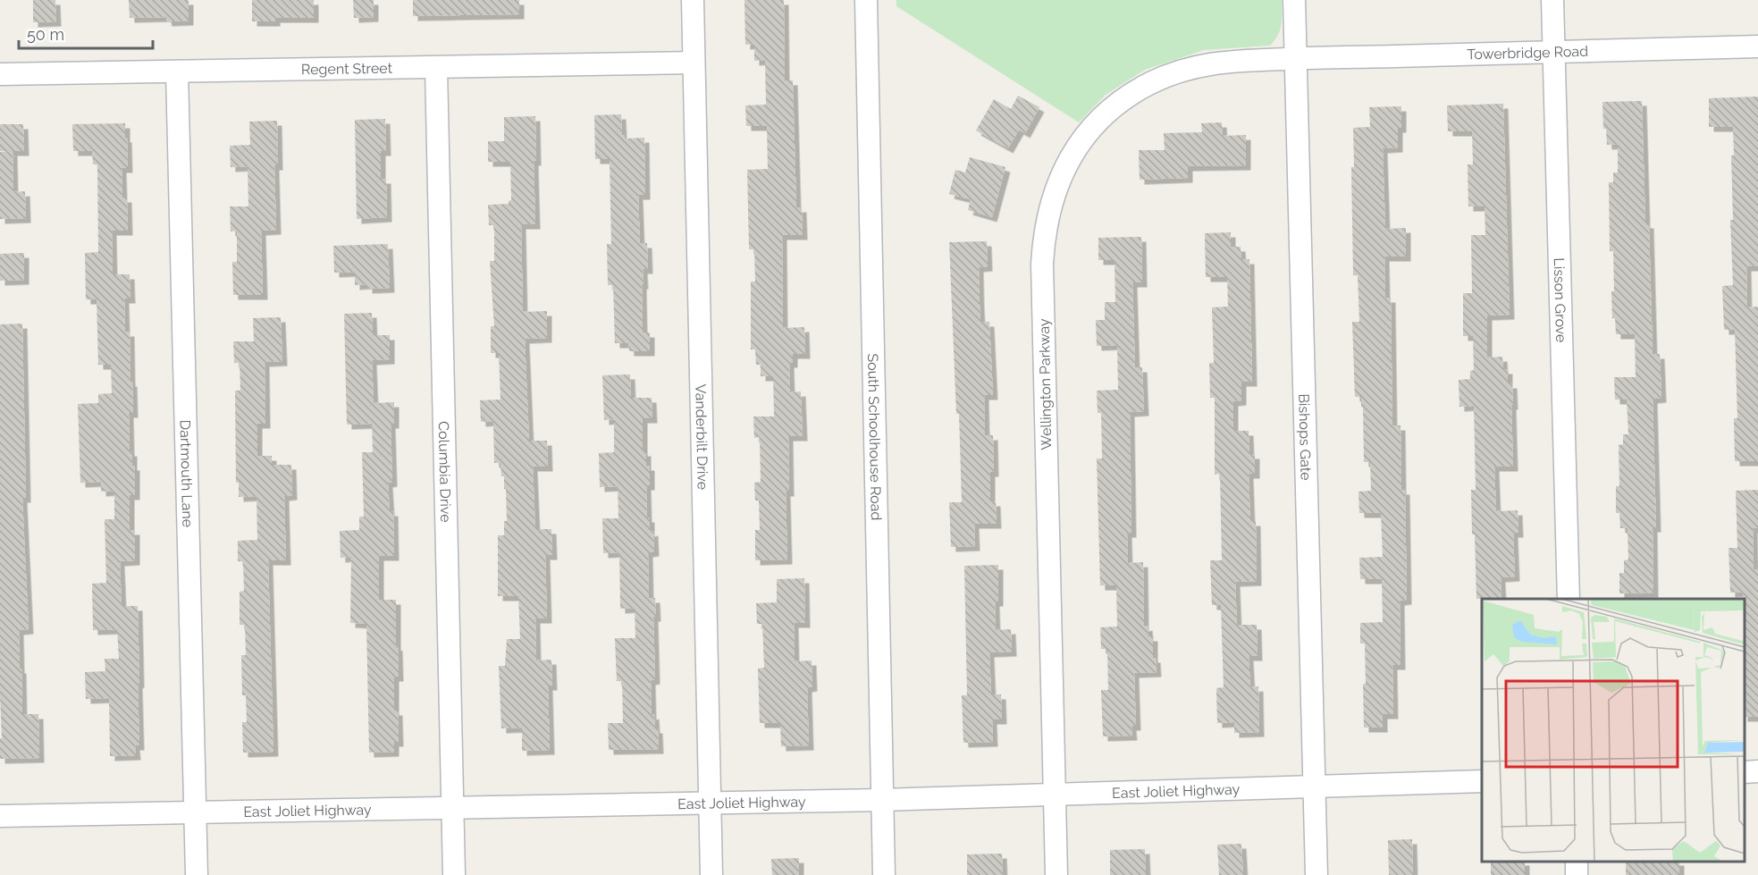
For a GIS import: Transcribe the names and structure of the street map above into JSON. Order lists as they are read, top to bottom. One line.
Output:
{"streets":{"street":["Towerbridge Road","Regent Street","Lisson Grove","Wellington Parkway","Vanderbilt Drive","Bishops Gate","South Schoolhouse Road","Columbia Drive","Dartmouth Lane","East Joliet Highway"]},"crossings":[["Towerbridge Road","Lisson Grove"],["Towerbridge Road","Wellington Parkway"],["Towerbridge Road","Bishops Gate"],["Regent Street","Vanderbilt Drive"],["Regent Street","Columbia Drive"],["Regent Street","Dartmouth Lane"],["Wellington Parkway","Bishops Gate"],["Wellington Parkway","East Joliet Highway"],["Vanderbilt Drive","East Joliet Highway"],["Bishops Gate","East Joliet Highway"],["South Schoolhouse Road","East Joliet Highway"],["Columbia Drive","East Joliet Highway"],["Dartmouth Lane","East Joliet Highway"]],"scale_bar":"50 m"}
